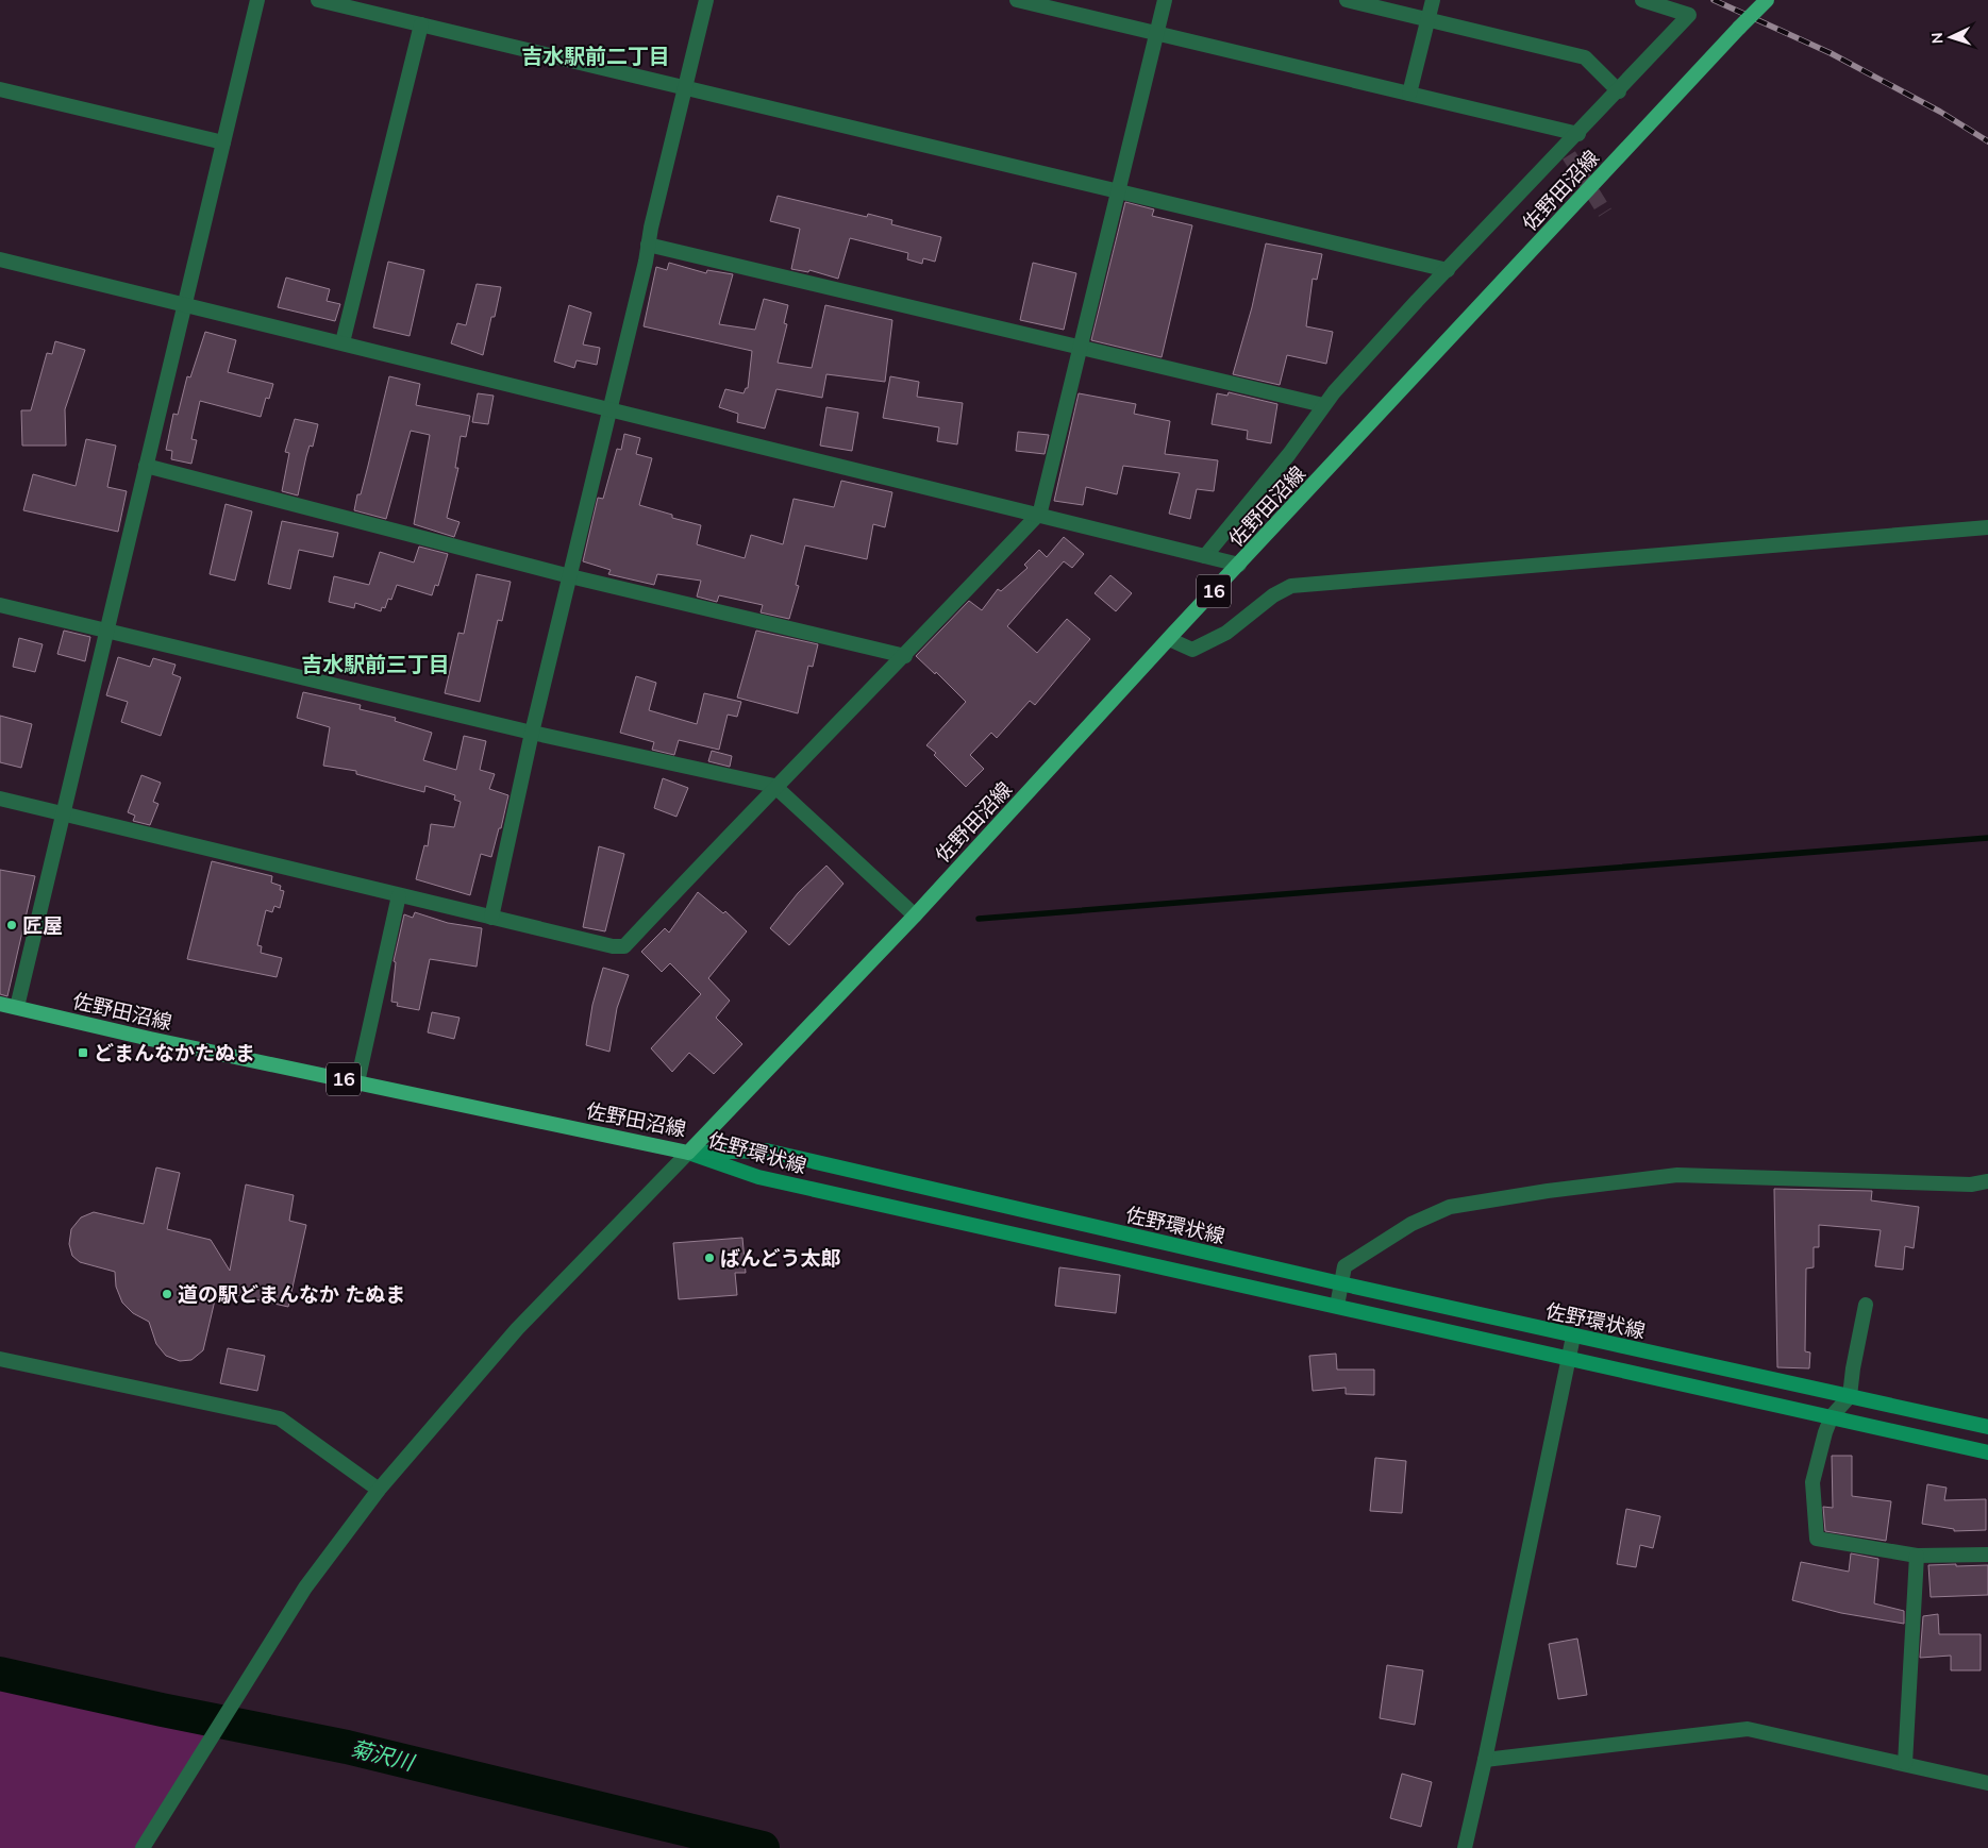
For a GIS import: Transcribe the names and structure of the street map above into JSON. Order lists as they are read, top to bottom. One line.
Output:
{"streets":{"main road":["佐野田沼線","16","佐野環状線"]},"crossings":[["佐野田沼線","佐野環状線"]],"districts":["吉水駅前二丁目","吉水駅前三丁目"],"water":["菊沢川"],"places":{"other":["匠屋","ばんどう太郎","道の駅どまんなか たぬま"],"transit":["どまんなかたぬま"]},"north":"left"}
